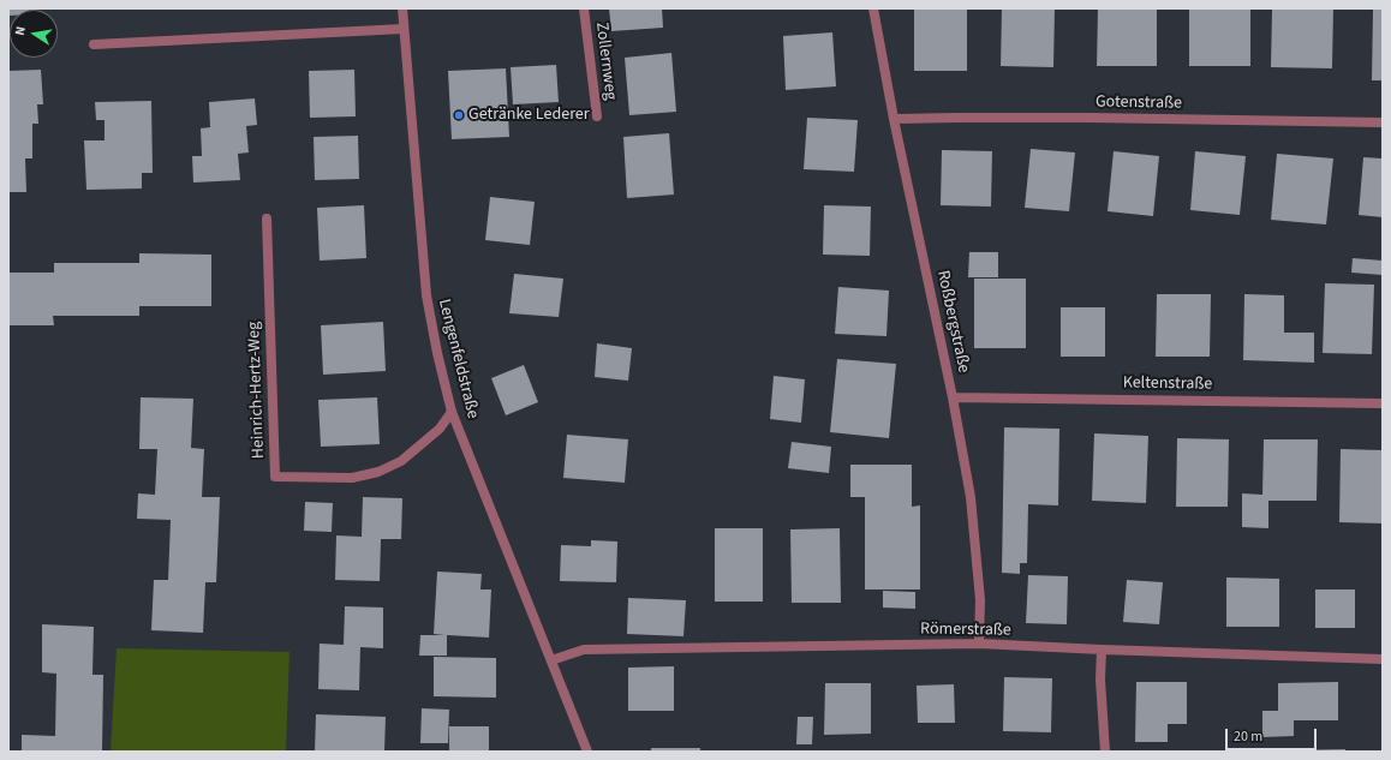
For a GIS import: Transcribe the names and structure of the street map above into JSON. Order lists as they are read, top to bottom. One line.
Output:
{"streets":{"street":["Zollernweg","Gotenstraße","Roßbergstraße","Lengenfeldstraße","Keltenstraße","Heinrich-Hertz-Weg","Römerstraße"]},"crossings":[["Gotenstraße","Roßbergstraße"],["Roßbergstraße","Keltenstraße"],["Roßbergstraße","Römerstraße"],["Lengenfeldstraße","Heinrich-Hertz-Weg"],["Lengenfeldstraße","Römerstraße"]],"places":["Getränke Lederer"],"scale_bar":"20 m","north":"left"}
